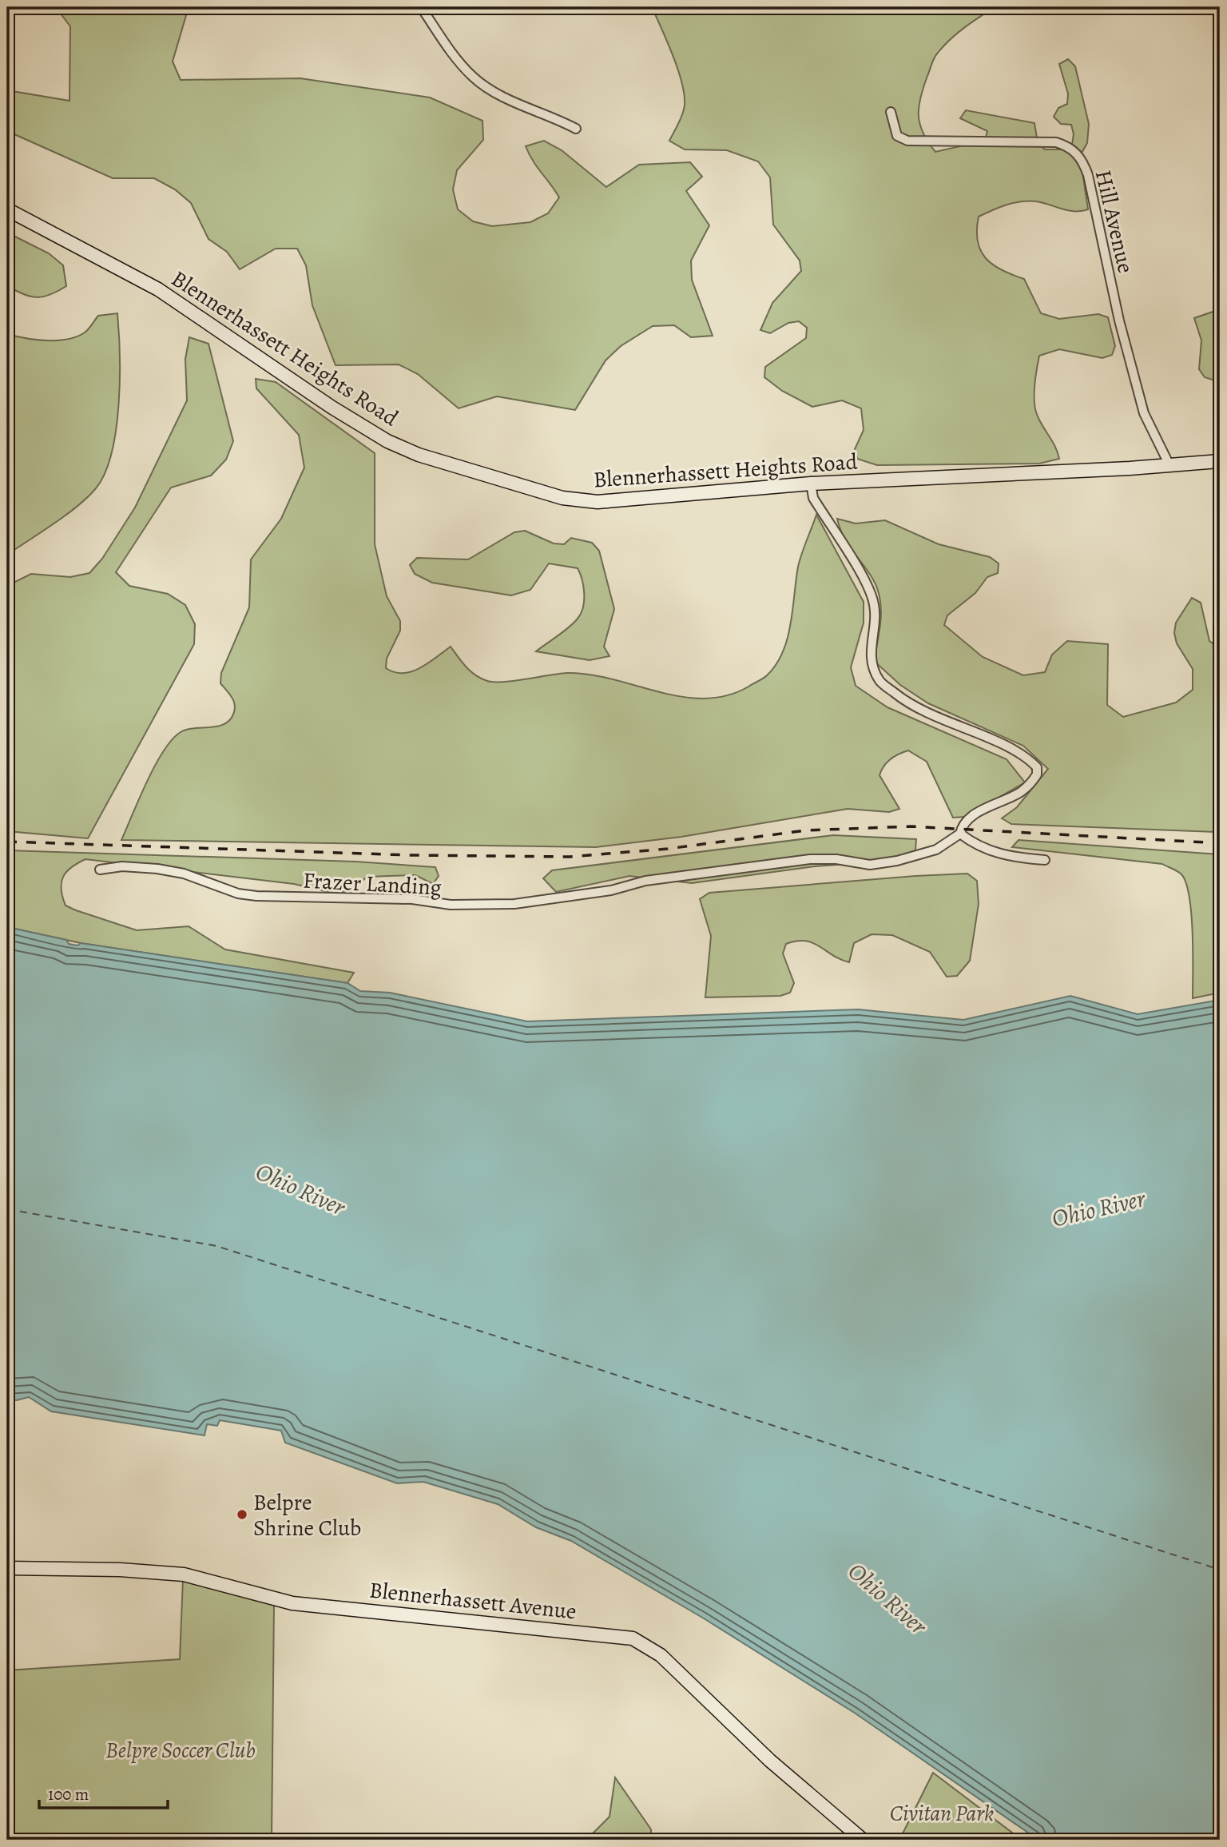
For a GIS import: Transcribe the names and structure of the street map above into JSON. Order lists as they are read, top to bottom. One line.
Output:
{"streets":{"street":["Hill Avenue","Blennerhassett Heights Road","Frazer Landing","Blennerhassett Avenue"]},"crossings":[["Hill Avenue","Blennerhassett Heights Road"],["Blennerhassett Heights Road","Frazer Landing"]],"water":["Ohio River"],"parks":["Belpre Soccer Club","Civitan Park"],"places":["Belpre Shrine Club"],"scale_bar":"100 m"}
